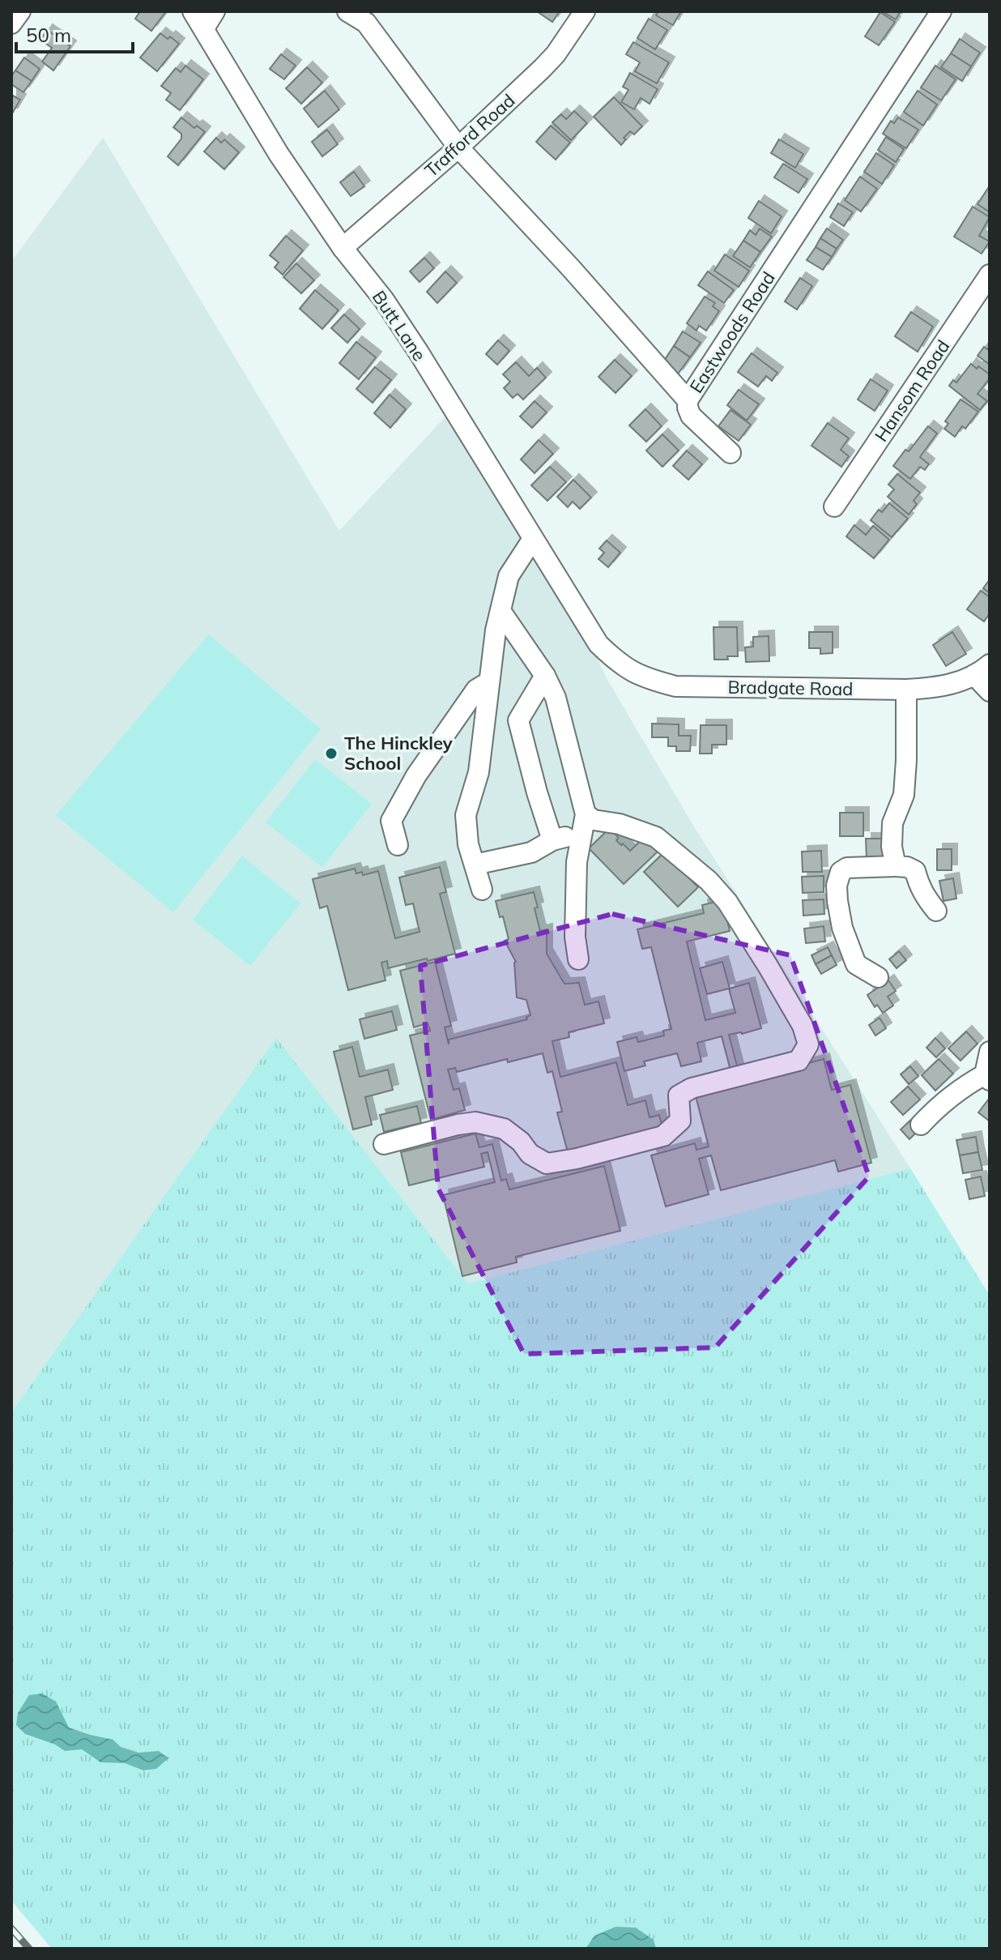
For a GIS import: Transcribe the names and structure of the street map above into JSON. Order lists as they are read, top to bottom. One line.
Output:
{"streets":{"street":["Trafford Road","Butt Lane","Eastwoods Road","Hansom Road","Bradgate Road"]},"crossings":[["Trafford Road","Butt Lane"],["Trafford Road","Eastwoods Road"],["Butt Lane","Bradgate Road"]],"places":["The Hinckley School"],"scale_bar":"50 m"}
